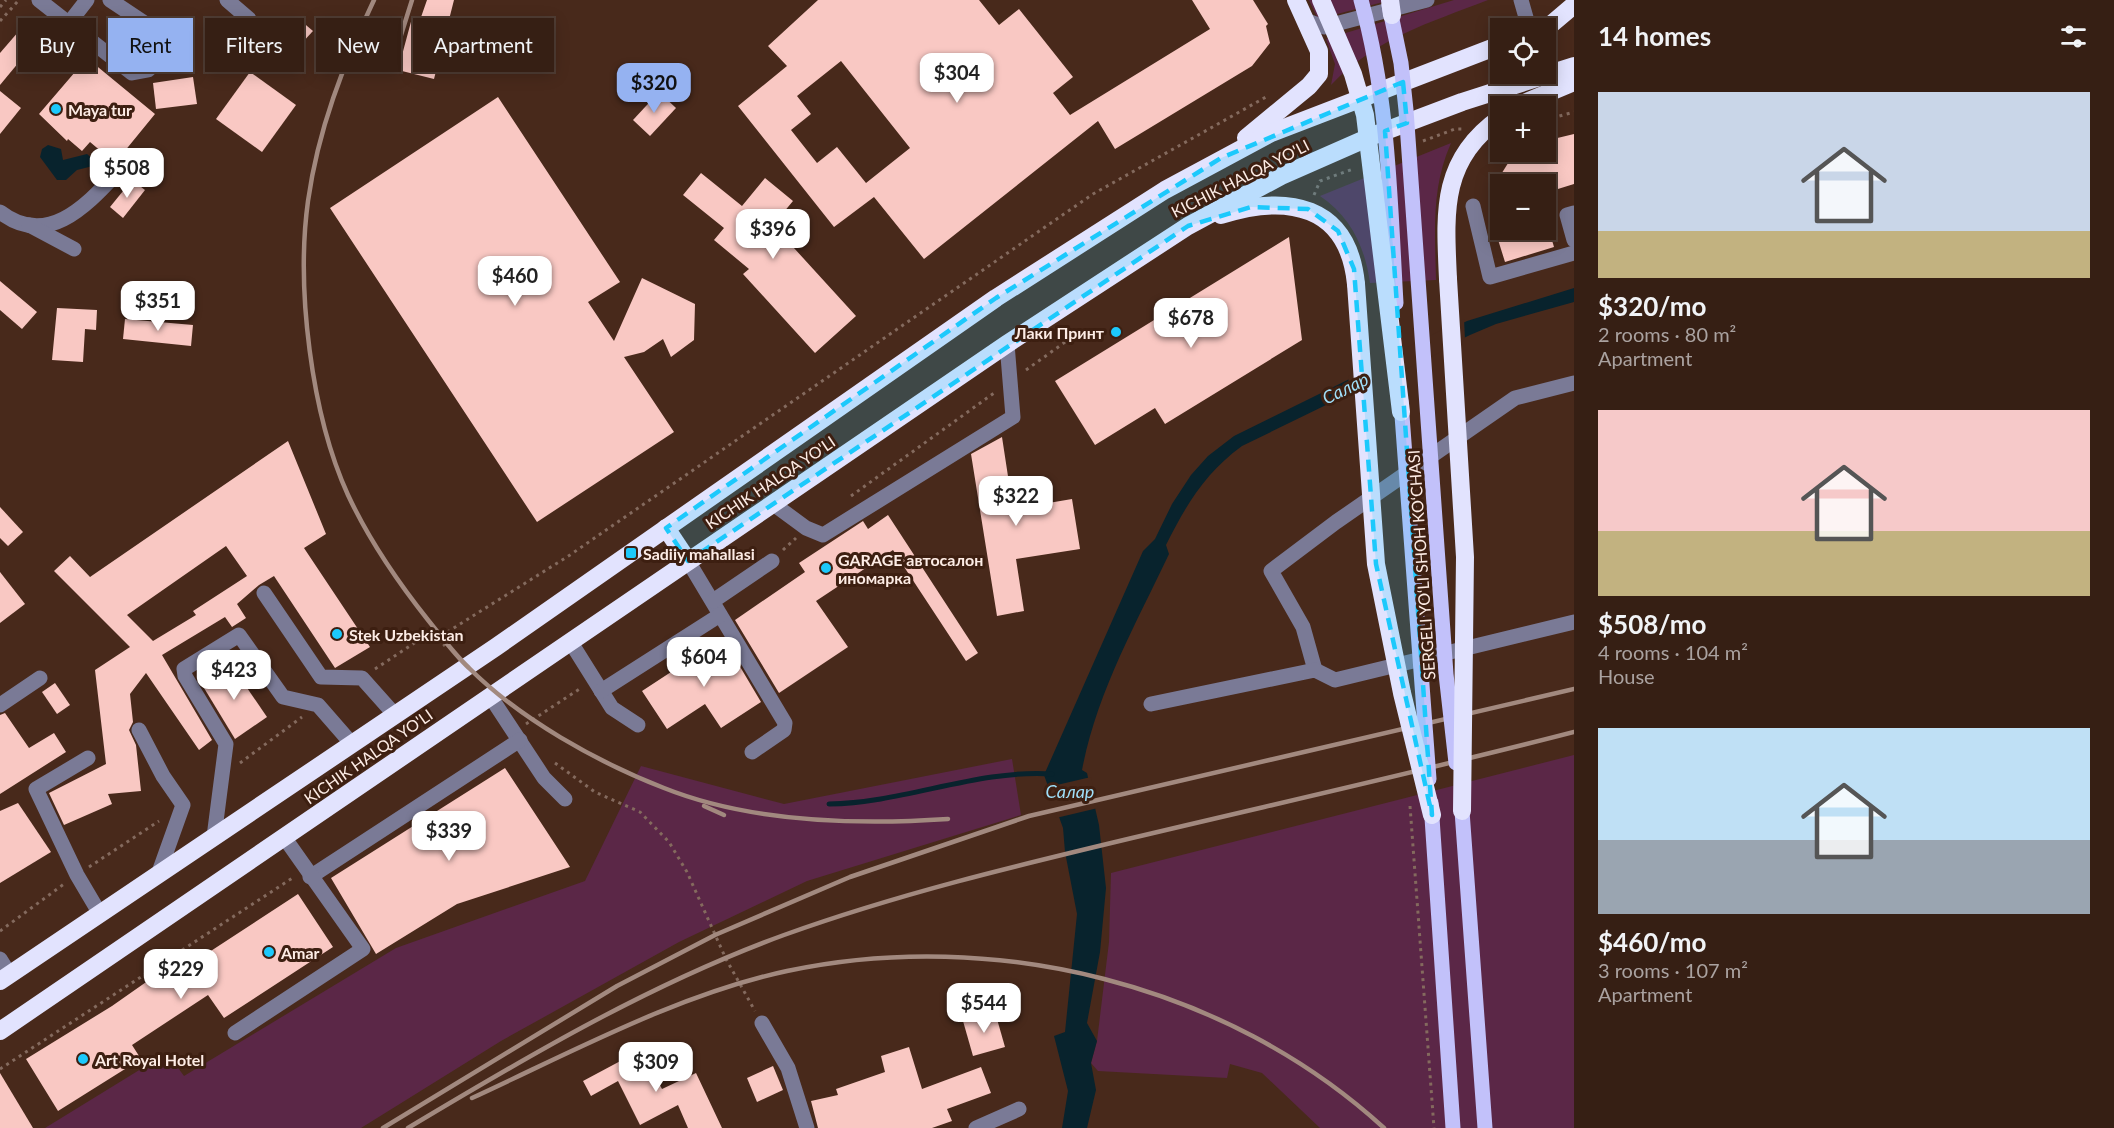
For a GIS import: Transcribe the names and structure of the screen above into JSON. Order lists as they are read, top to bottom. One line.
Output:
{"streets":{"highway":["KICHIK HALQA YO'LI"],"main road":["SERGELI YO‘LI SHOH KO‘CHASI"]},"water":["Салар"],"places":{"other":["Maya tur","Лаки Принт","GARAGE автосалон иномарка","Stek Uzbekistan","Amar","Art Royal Hotel"],"transit":["Sadiiy mahallasi"]},"page":{"heading":"14 homes","map_buttons":["+","−"],"chip":["Buy","Rent","Filters","New","Apartment"],"price":["$304","$320","$508","$396","$460","$351","$678","$322","$604","$423","$339","$229","$544","$309"],"list":[{"name":"$320/mo","note":"2 rooms · 80 m² · Apartment"},{"name":"$508/mo","note":"4 rooms · 104 m² · House"},{"name":"$460/mo","note":"3 rooms · 107 m² · Apartment"}]}}
